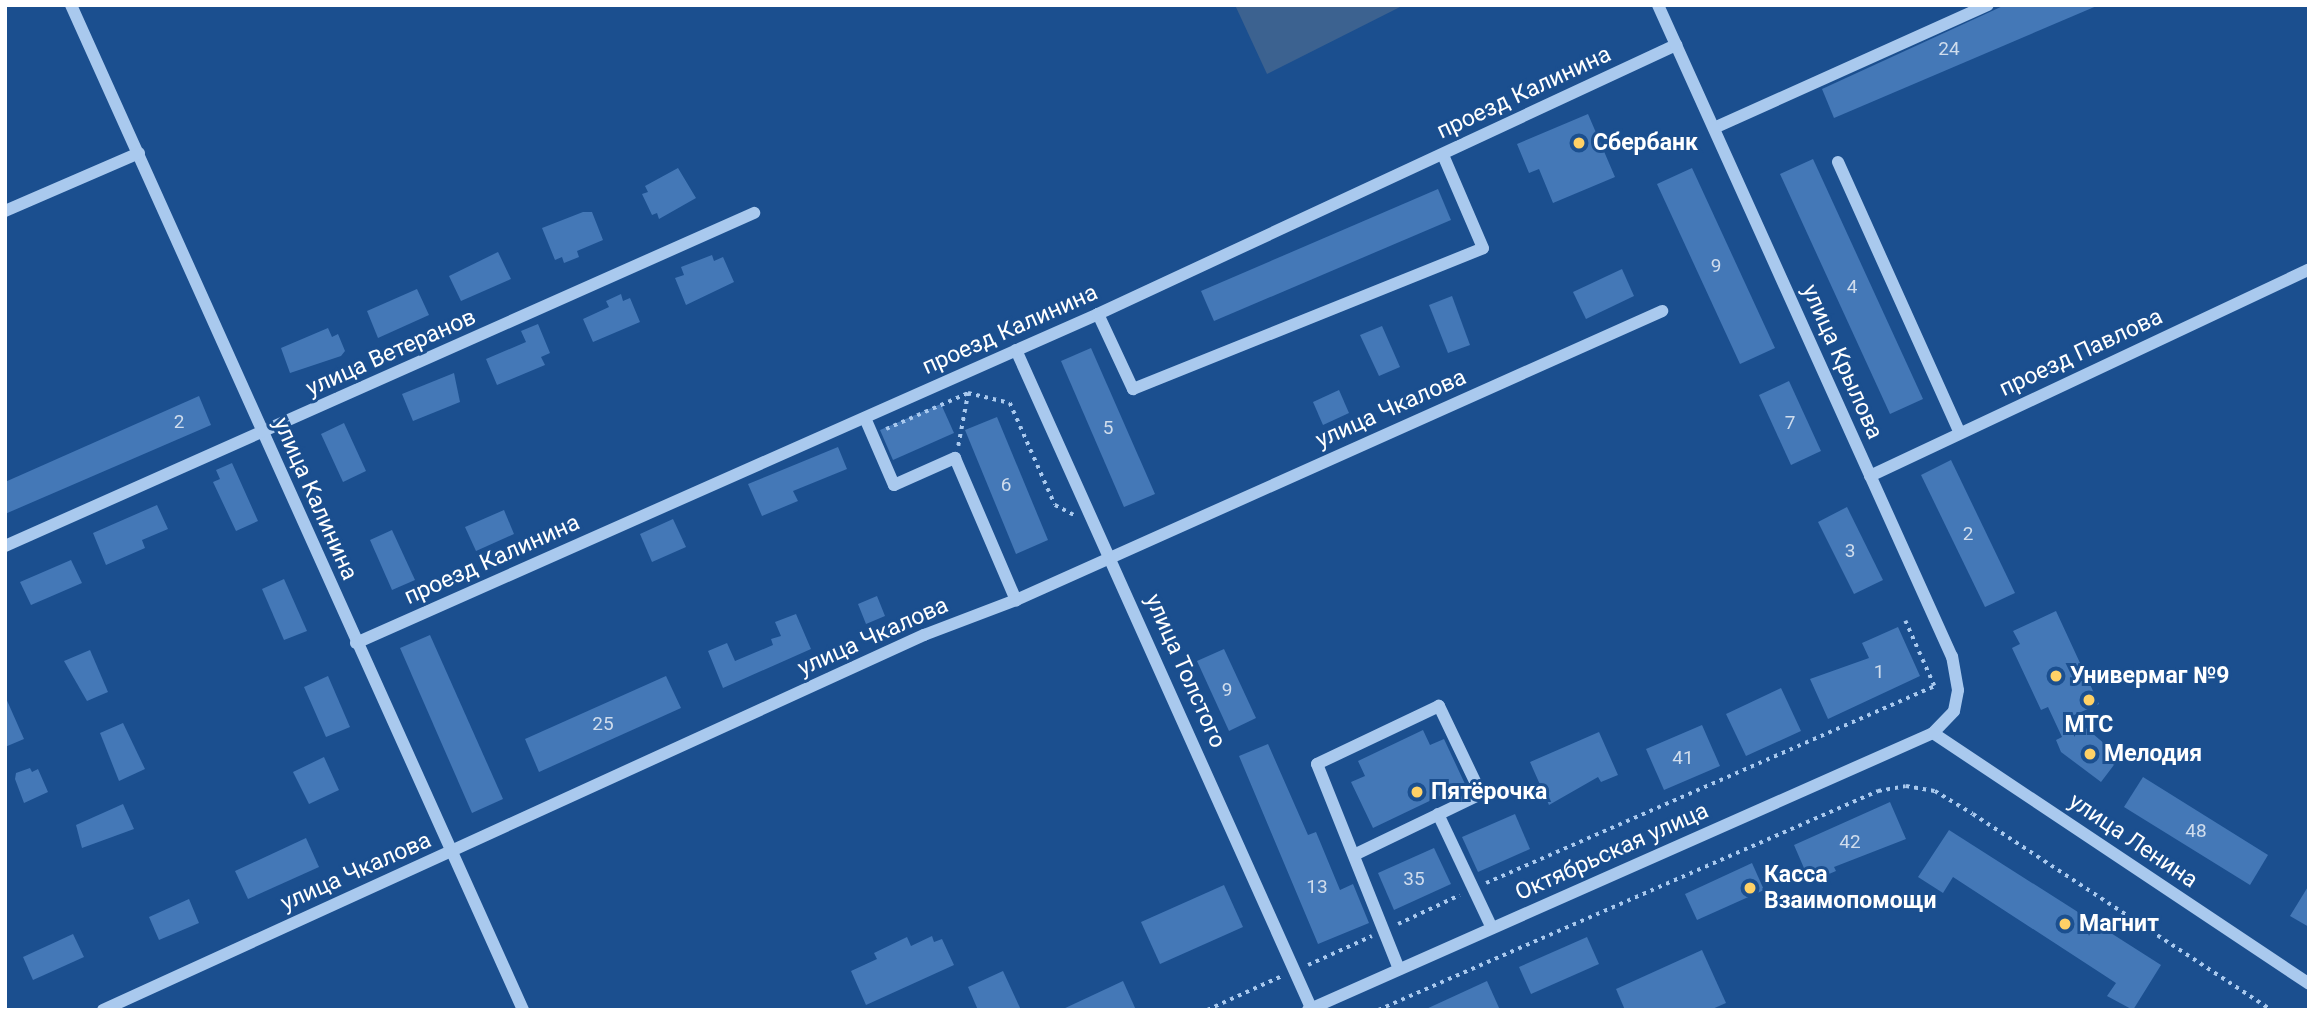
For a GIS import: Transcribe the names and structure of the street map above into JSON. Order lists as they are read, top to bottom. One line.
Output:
{"streets":{"street":["проезд Калинина","улица Ветеранов","проезд Павлова","улица Крылова","улица Чкалова","улица Калинина","улица Толстого","улица Ленина","Октябрьская улица"]},"crossings":[["проезд Калинина","улица Крылова"],["проезд Калинина","улица Калинина"],["проезд Калинина","улица Толстого"],["улица Ветеранов","улица Калинина"],["проезд Павлова","улица Крылова"],["улица Крылова","улица Ленина"],["улица Крылова","Октябрьская улица"],["улица Чкалова","улица Калинина"],["улица Чкалова","улица Толстого"],["улица Толстого","Октябрьская улица"],["улица Ленина","Октябрьская улица"]],"places":["Сбербанк","Универмаг №9","МТС","Мелодия","Пятёрочка","Касса Взаимопомощи","Магнит"],"house_numbers":["24","9","4","2","7","5","6","2","3","1","9","25","41","48","42","35","13"]}
